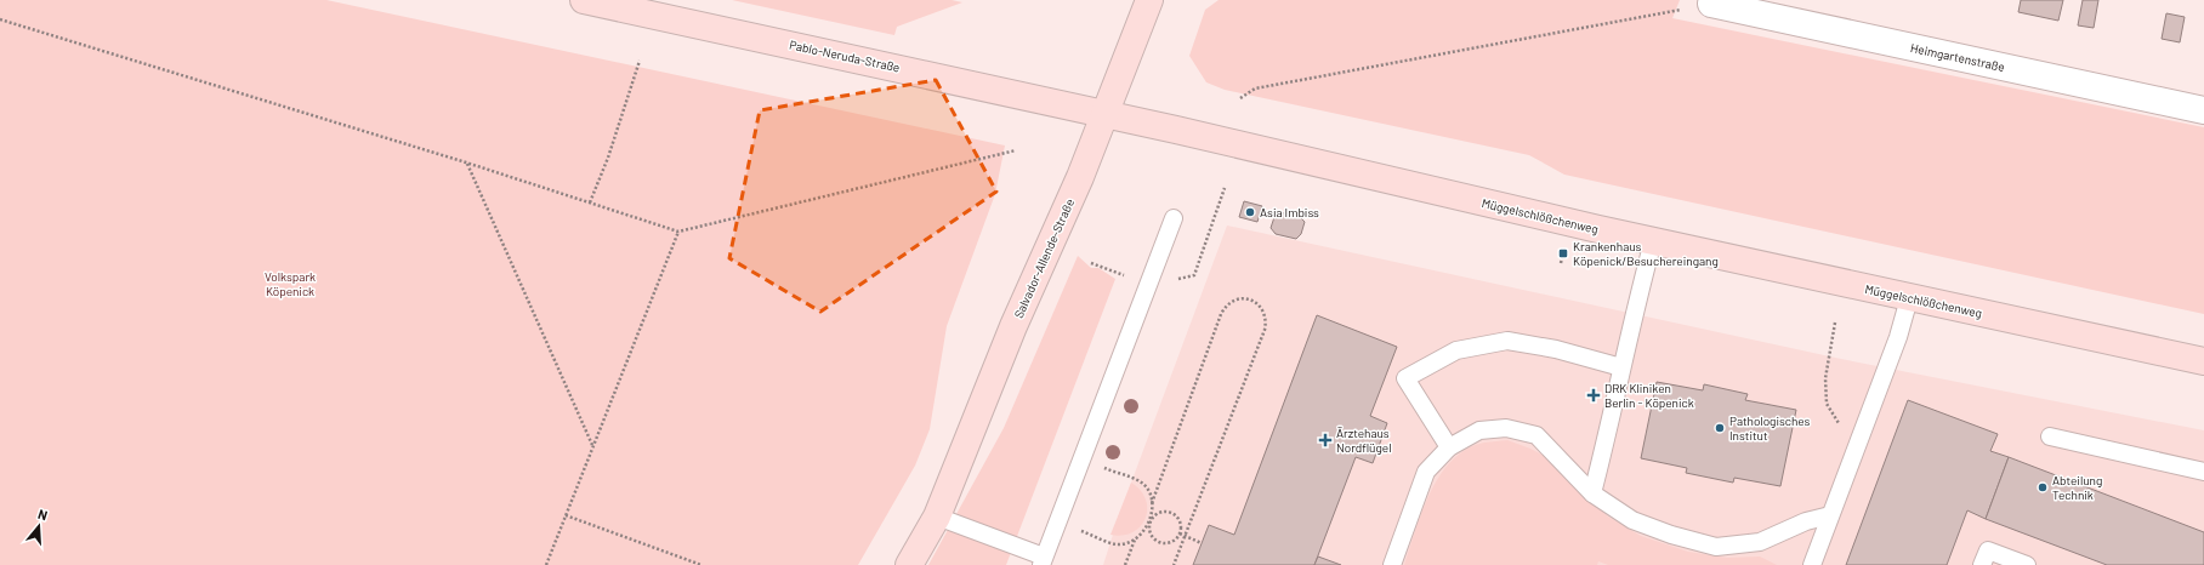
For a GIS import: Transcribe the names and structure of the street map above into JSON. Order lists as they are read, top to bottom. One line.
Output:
{"streets":{"street":["Pablo-Neruda-Straße","Heimgartenstraße","Müggelschlößchenweg","Salvador-Allende-Straße"]},"crossings":[["Pablo-Neruda-Straße","Müggelschlößchenweg"],["Pablo-Neruda-Straße","Salvador-Allende-Straße"],["Müggelschlößchenweg","Salvador-Allende-Straße"]],"parks":["Volkspark Köpenick"],"places":{"other":["Asia Imbiss","Pathologisches Institut","Abteilung Technik"],"transit":["Krankenhaus Köpenick/Besuchereingang"],"health":["DRK Kliniken Berlin - Köpenick","Ärztehaus Nordflügel"]},"north":"top"}
